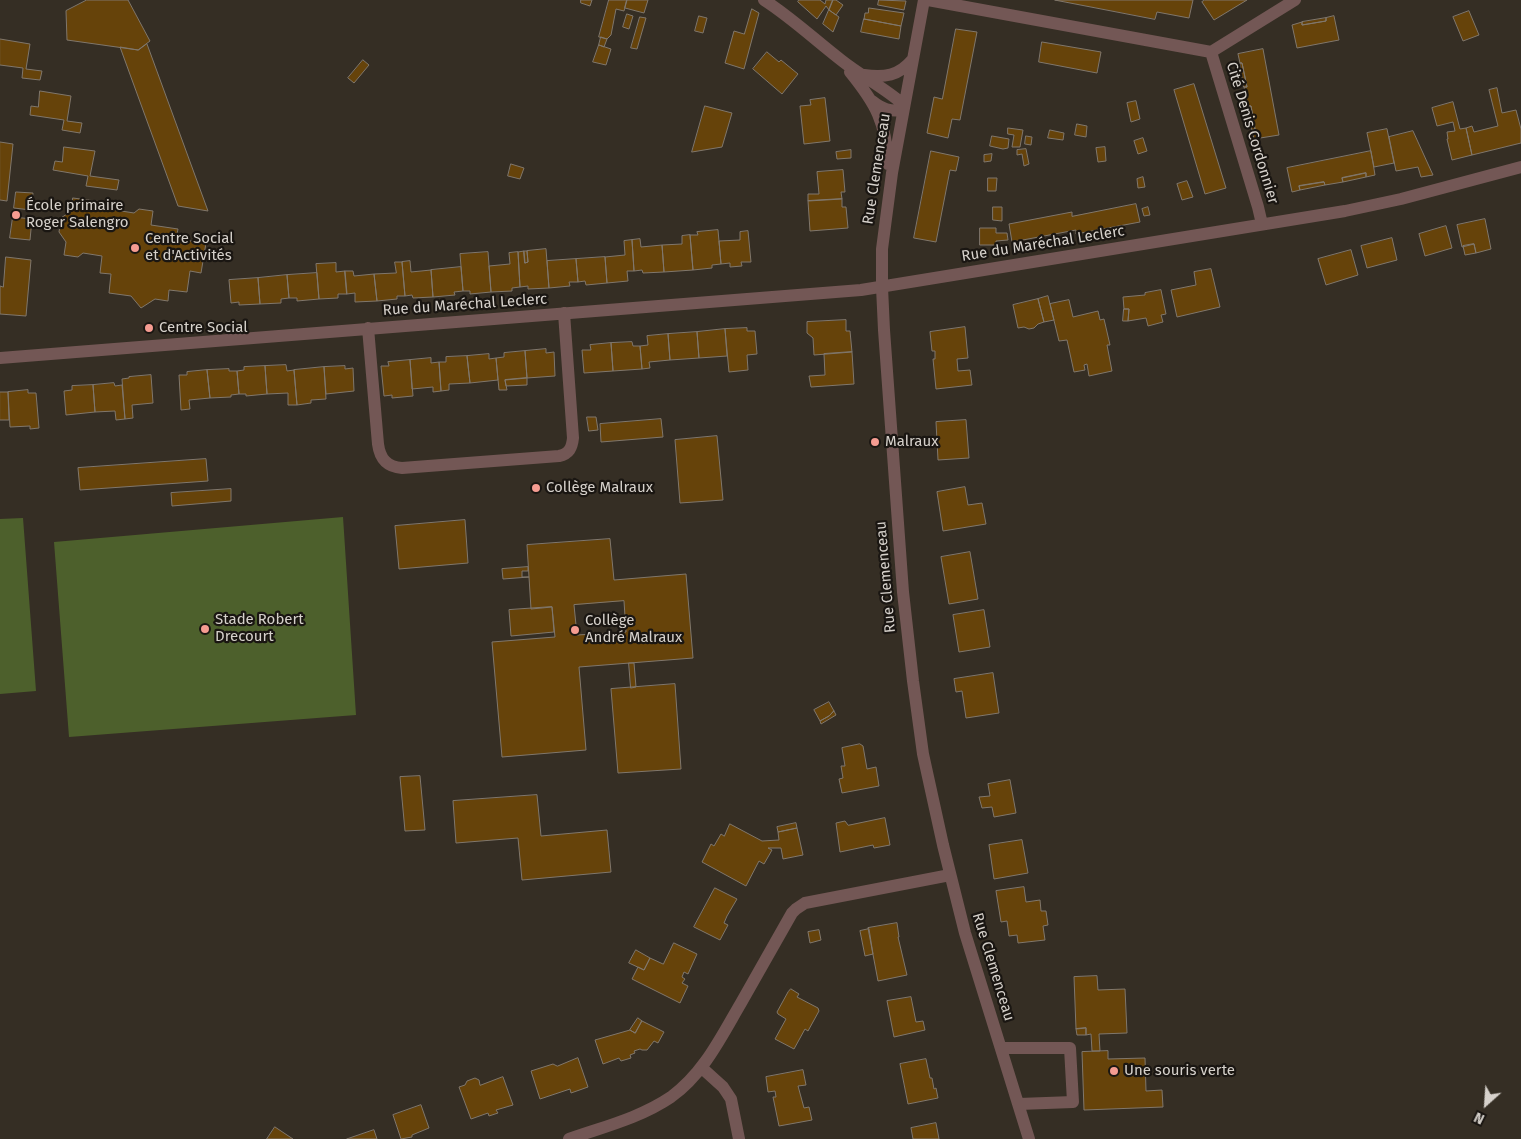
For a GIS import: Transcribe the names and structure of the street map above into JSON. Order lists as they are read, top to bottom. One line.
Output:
{"streets":{"street":["Cité Denis Cordonnier","Rue Clemenceau","Rue du Maréchal Leclerc"]},"crossings":[["Cité Denis Cordonnier","Rue Clemenceau"],["Cité Denis Cordonnier","Rue du Maréchal Leclerc"],["Rue Clemenceau","Rue du Maréchal Leclerc"]],"places":["École primaire Roger Salengro","Centre Social et d'Activités","Centre Social","Malraux","Collège Malraux","Stade Robert Drecourt","Collège André Malraux","Une souris verte"],"north":"bottom left"}
